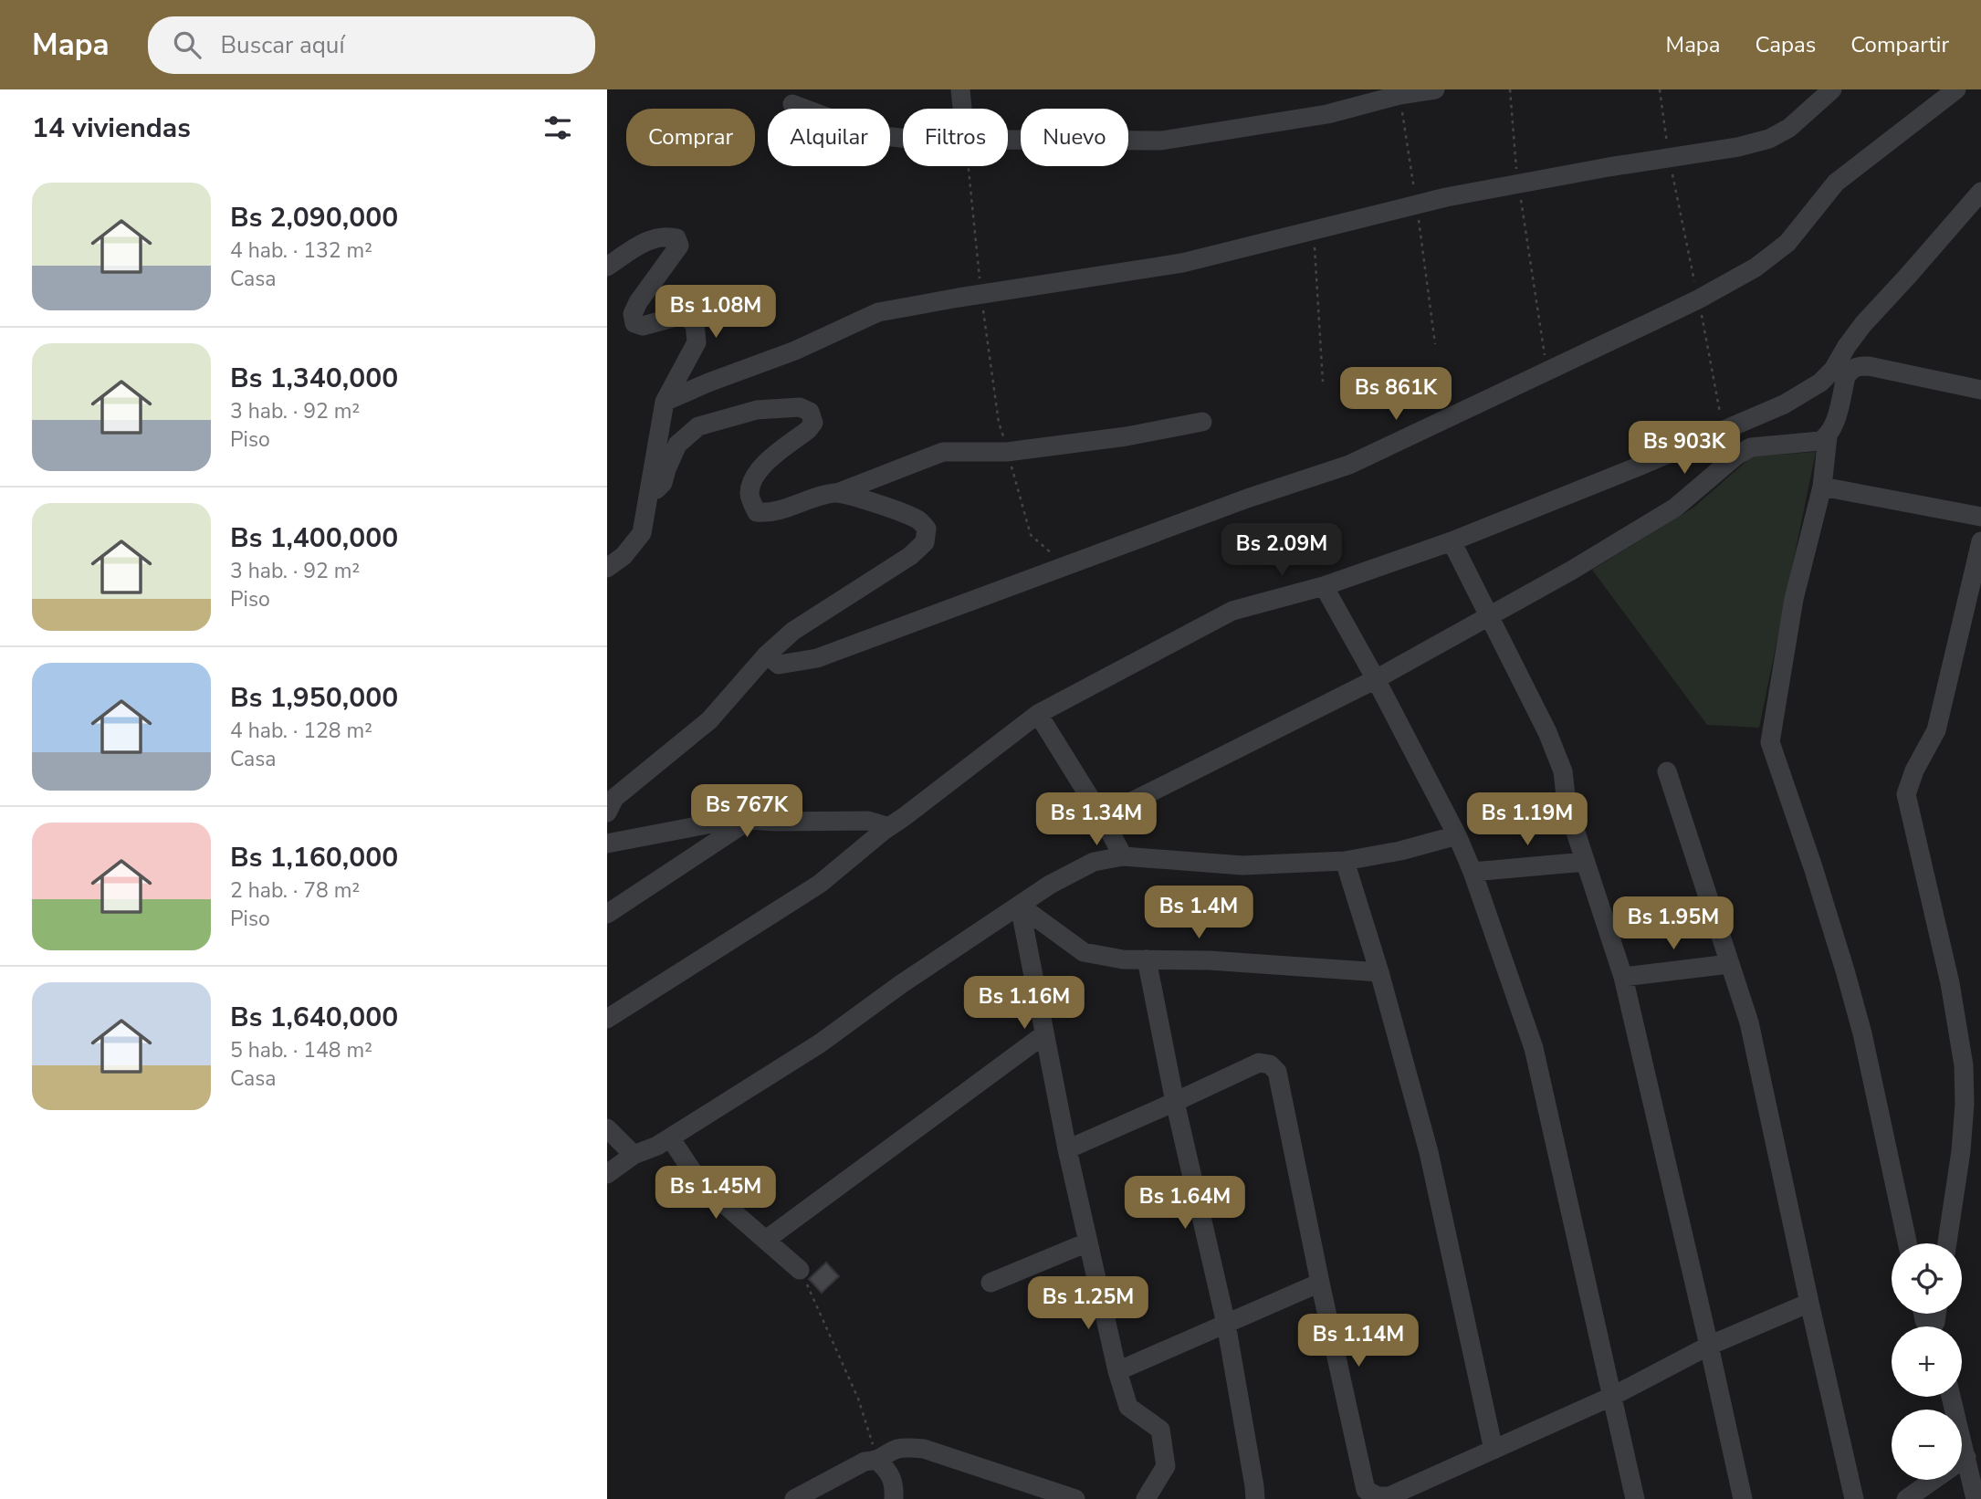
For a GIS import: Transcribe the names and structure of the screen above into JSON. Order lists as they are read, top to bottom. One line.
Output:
{"page":{"header":"Mapa","search":"Buscar aquí","nav":["Mapa","Capas","Compartir"],"heading":"14 viviendas","chip":["Comprar","Alquilar","Filtros","Nuevo"],"list":[{"name":"Bs 2,090,000","note":"4 hab. · 132 m² · Casa"},{"name":"Bs 1,340,000","note":"3 hab. · 92 m² · Piso"},{"name":"Bs 1,400,000","note":"3 hab. · 92 m² · Piso"},{"name":"Bs 1,950,000","note":"4 hab. · 128 m² · Casa"},{"name":"Bs 1,160,000","note":"2 hab. · 78 m² · Piso"},{"name":"Bs 1,640,000","note":"5 hab. · 148 m² · Casa"}],"price":["Bs 1.08M","Bs 861K","Bs 903K","Bs 2.09M","Bs 767K","Bs 1.34M","Bs 1.19M","Bs 1.4M","Bs 1.95M","Bs 1.16M","Bs 1.45M","Bs 1.64M","Bs 1.25M","Bs 1.14M"],"map_buttons":["+","−"]}}
